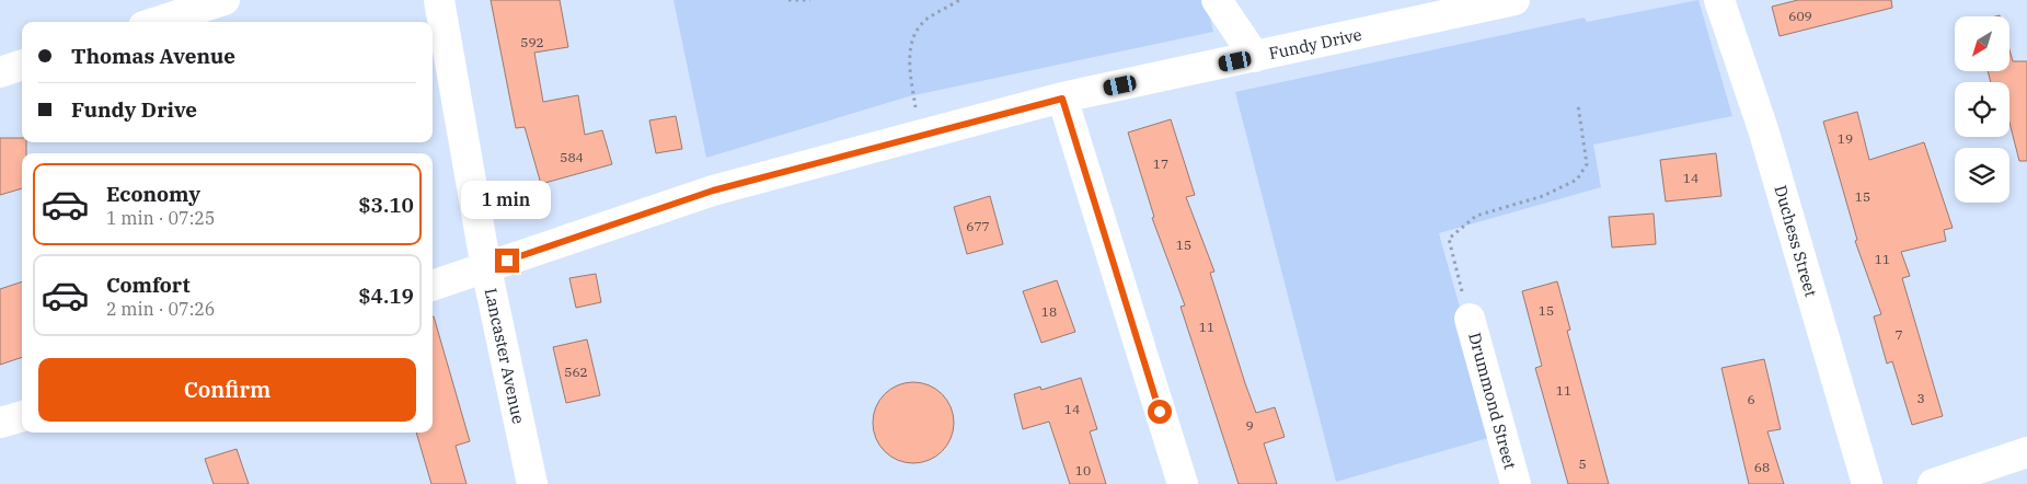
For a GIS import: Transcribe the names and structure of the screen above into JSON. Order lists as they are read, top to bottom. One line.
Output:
{"streets":{"street":["Fundy Drive","Duchess Street","Lancaster Avenue","Drummond Street"]},"crossings":[["Fundy Drive","Lancaster Avenue"]],"house_numbers":["609","592","19","584","17","14","15","677","15","11","15","18","11","7","562","11","3","6","14","9","5","68","10"],"north":"bottom left","page":{"banner":["Thomas Avenue","Fundy Drive"],"list":[{"name":"Economy","note":"1 min · 07:25","value":"$3.10"},{"name":"Comfort","note":"2 min · 07:26","value":"$4.19"}],"bubble":"1 min","buttons":"Confirm"}}
